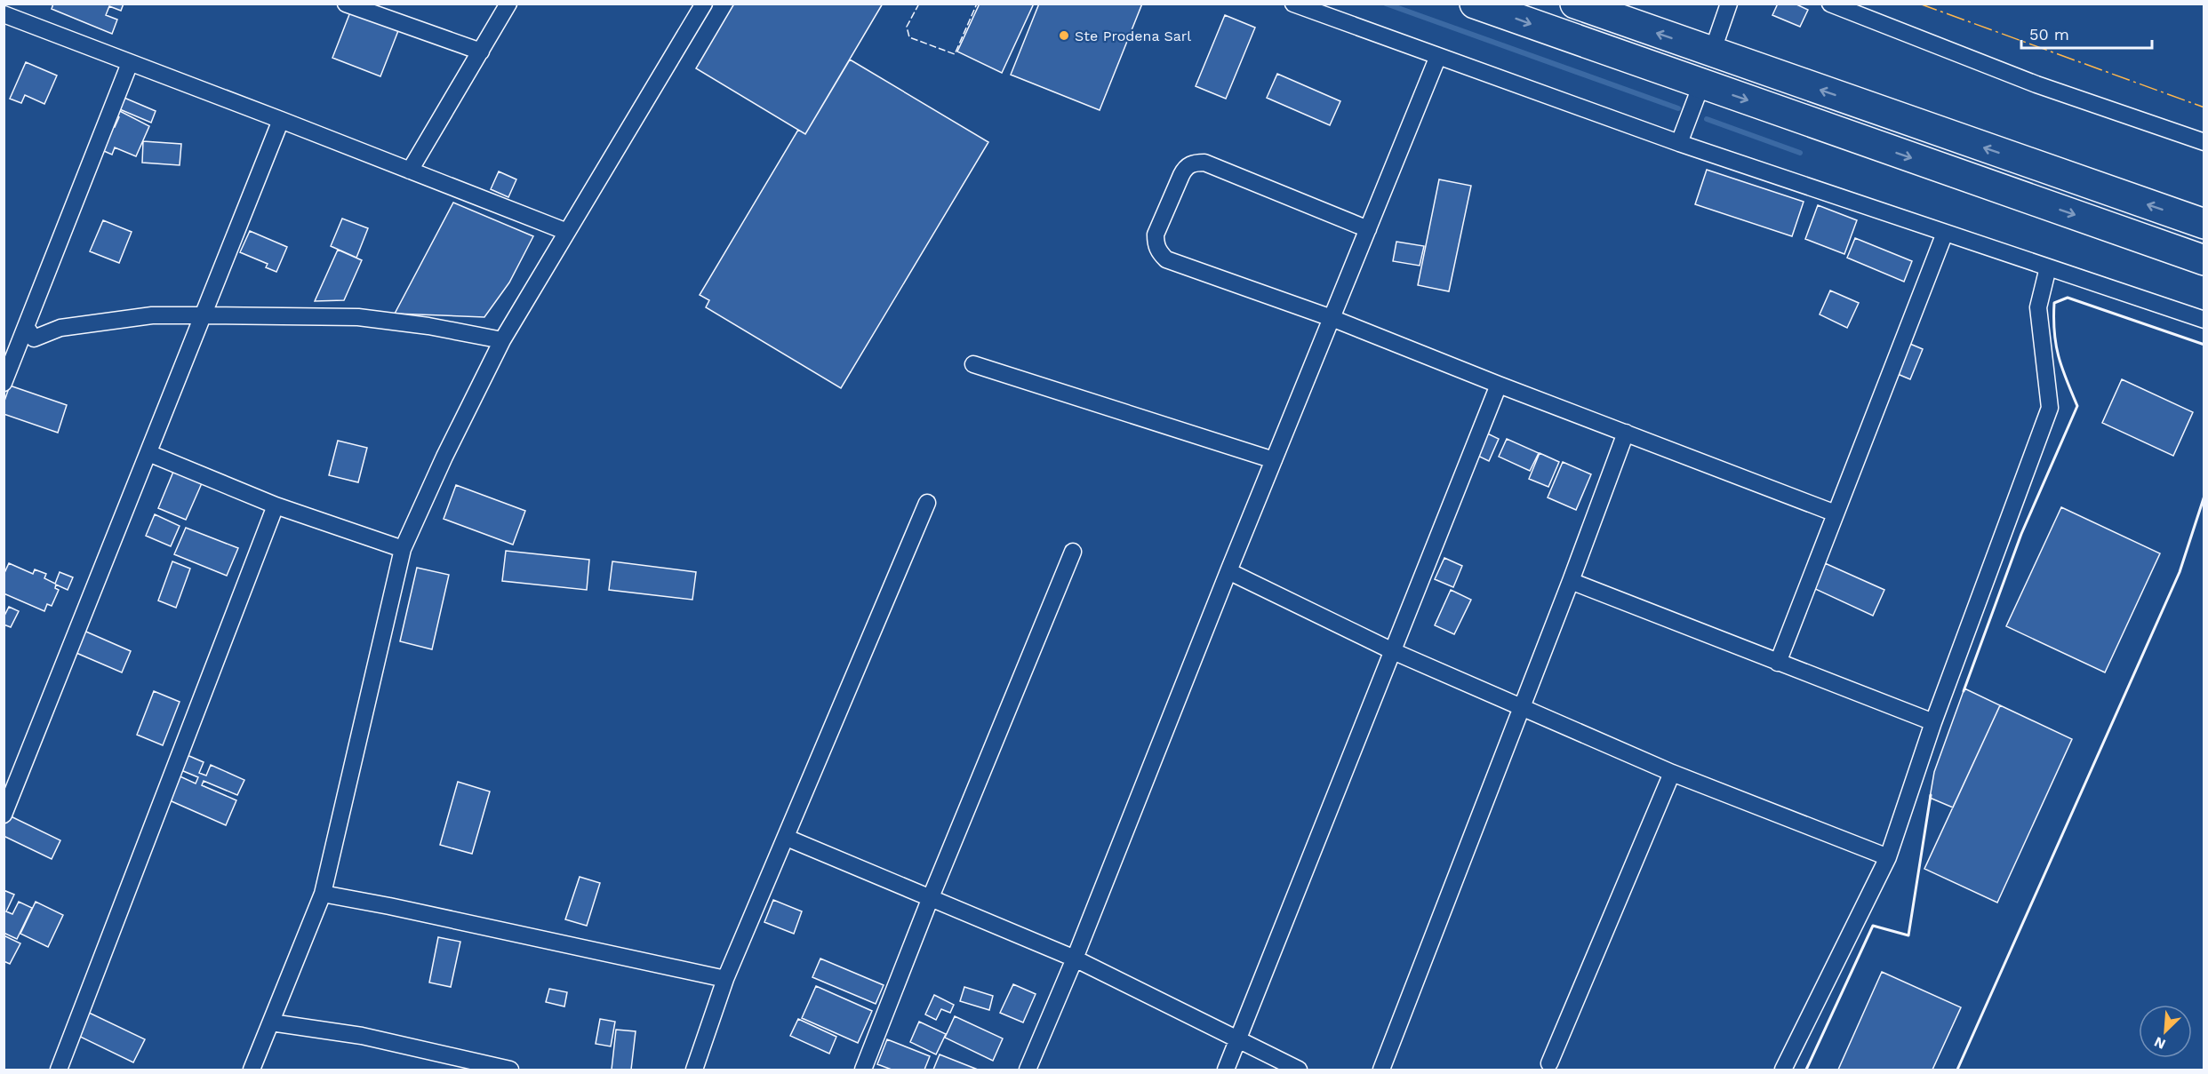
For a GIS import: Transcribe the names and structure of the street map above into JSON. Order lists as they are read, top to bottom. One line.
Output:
{"places":["Ste Prodena Sarl"],"scale_bar":"50 m","north":"bottom left"}
